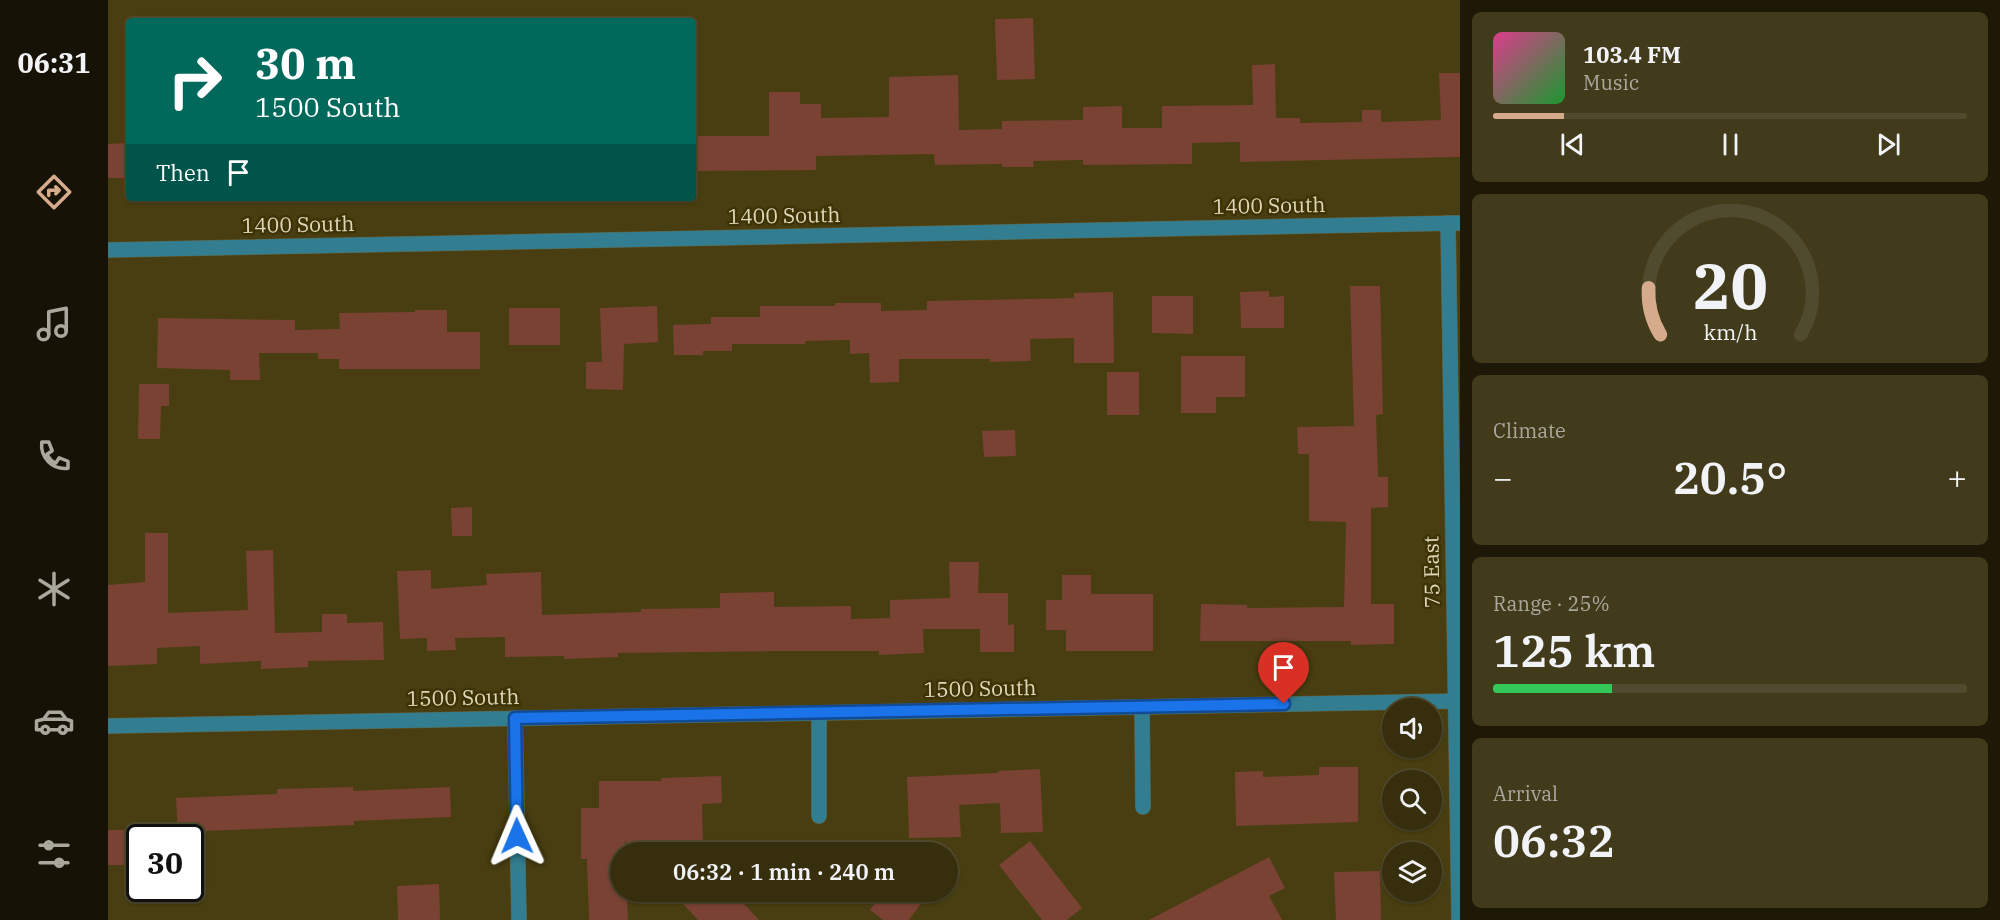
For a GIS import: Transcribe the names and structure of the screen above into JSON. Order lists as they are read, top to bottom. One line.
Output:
{"streets":{"street":["1400 South","75 East","1500 South"]},"crossings":[["1400 South","75 East"],["75 East","1500 South"]],"page":{"tabs":"06:31","turn":["30 m","1500 South"],"song":["103.4 FM","Music"],"then":"Then","tile":["Climate",["Range · 25%","125 km"],["Arrival","06:32"]],"heat":["−","20.5°","+"],"limit":"30","trip":"06:32 · 1 min · 240 m","gauge":["20","km/h"]}}
